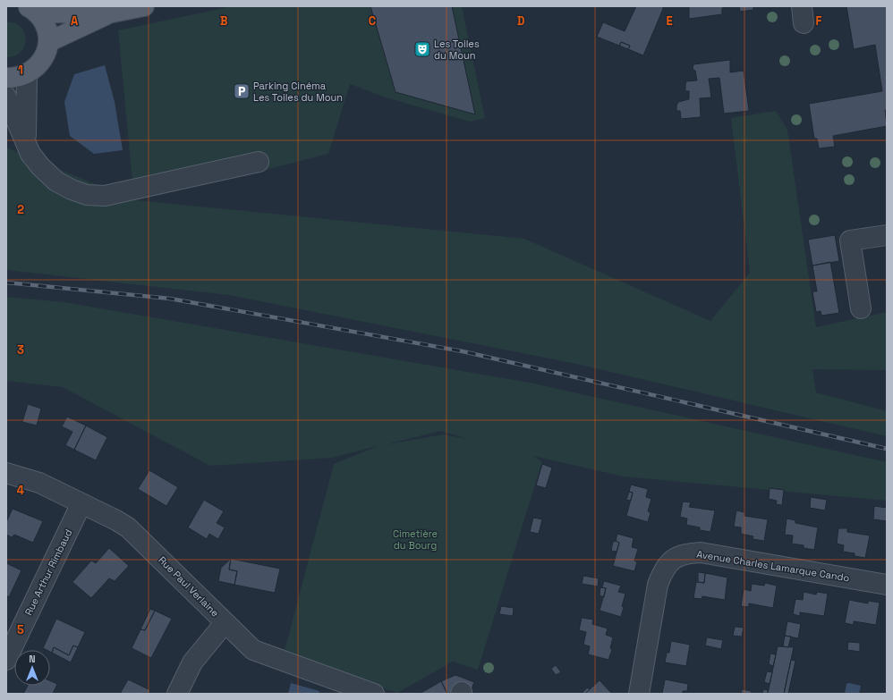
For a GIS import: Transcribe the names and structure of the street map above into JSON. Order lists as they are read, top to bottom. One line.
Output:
{"streets":{"street":["Avenue Charles Lamarque Cando","Rue Arthur Rimbaud","Rue Paul Verlaine"]},"crossings":[["Rue Arthur Rimbaud","Rue Paul Verlaine"]],"parks":["Cimetière du Bourg"],"places":{"theatre":["Les Toiles du Moun"],"parking":["Parking Cinéma Les Toiles du Moun"]},"north":"top","grid":{"columns":["A","B","C","D","E","F"],"rows":["1","2","3","4","5"]}}
